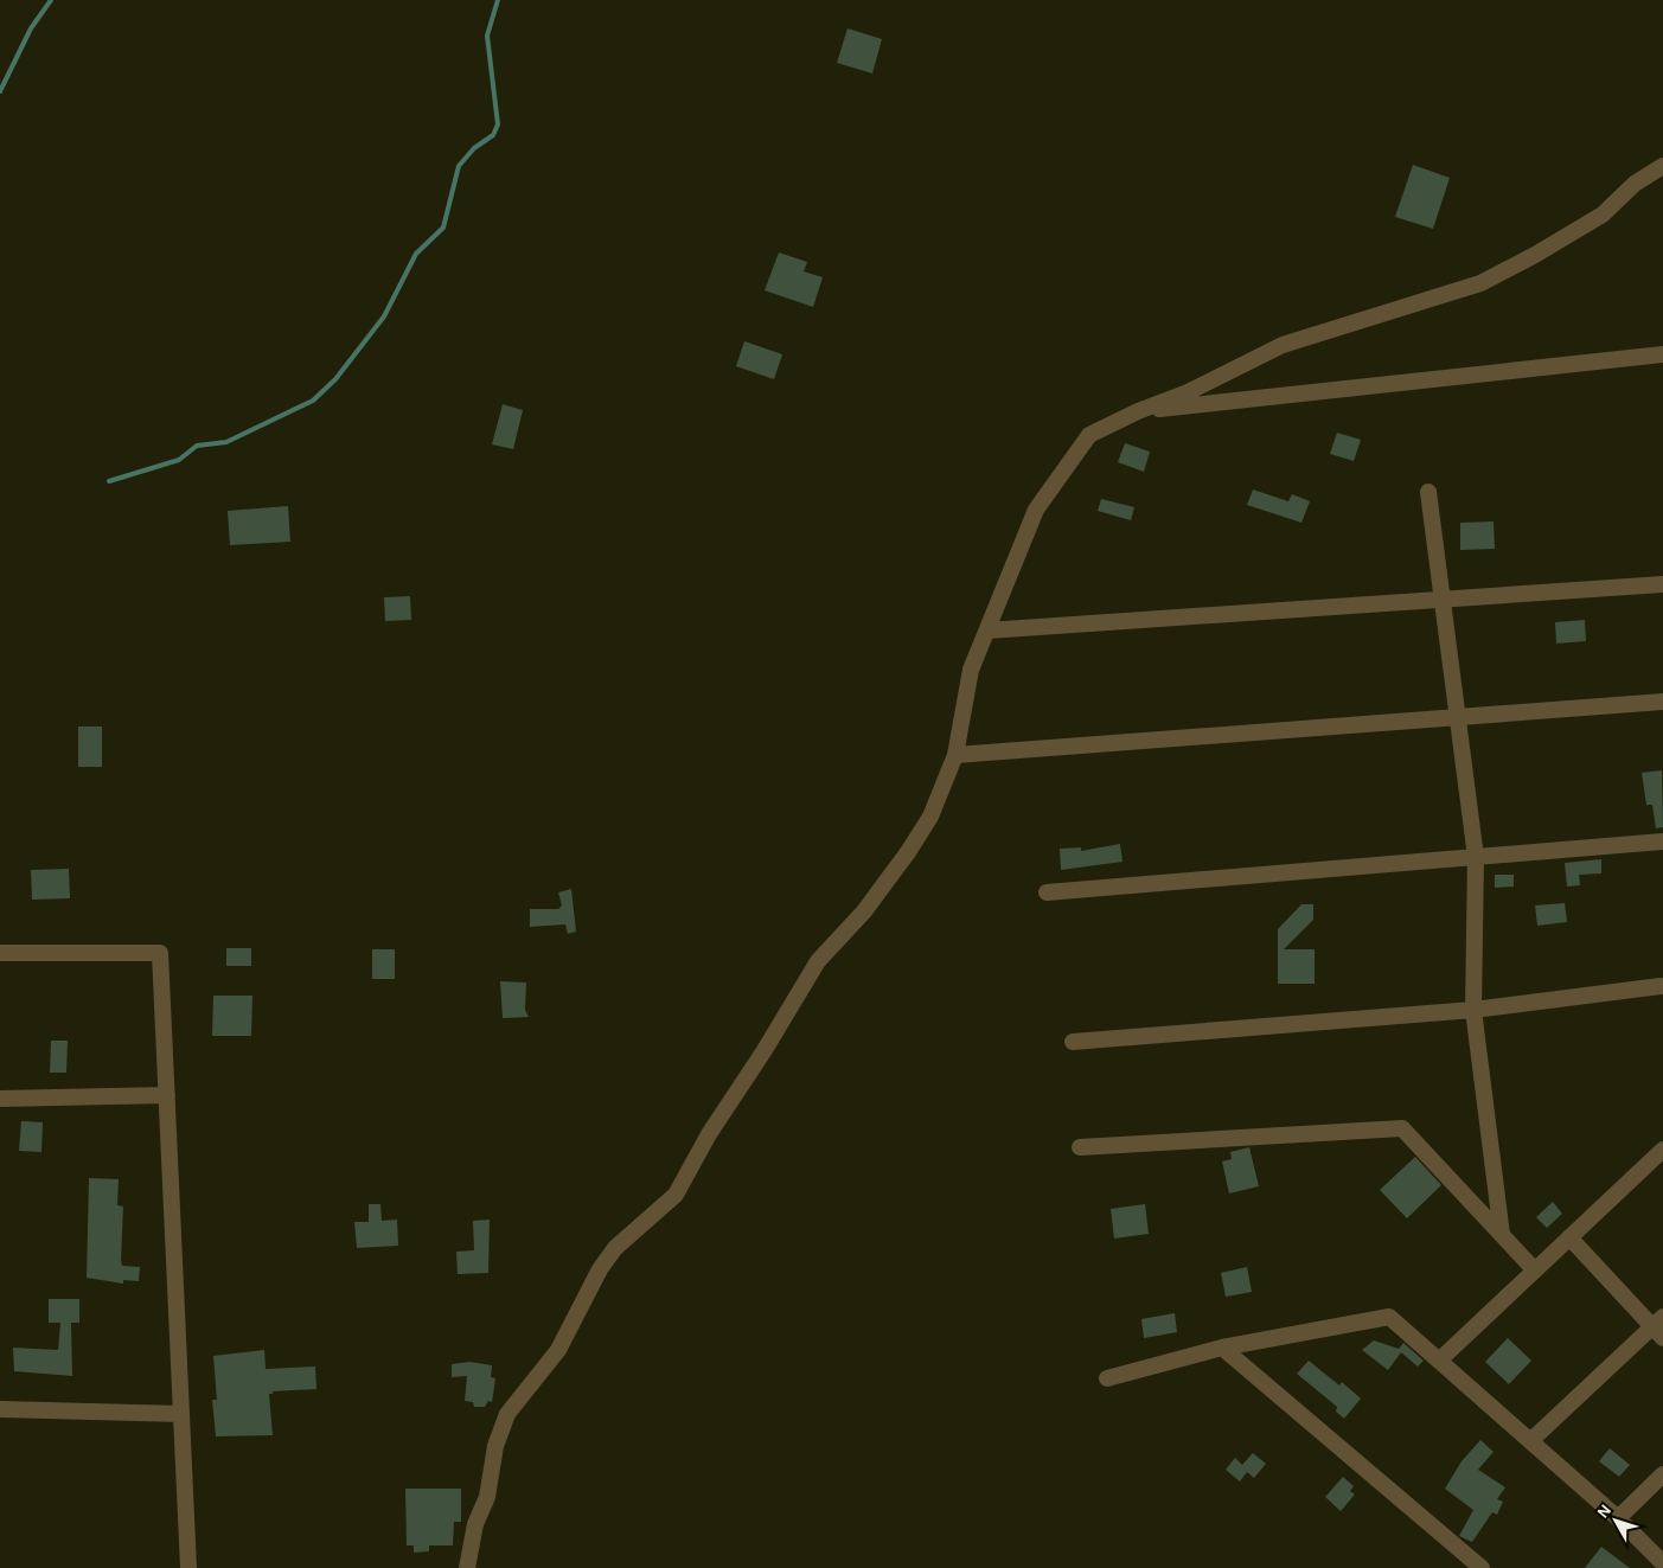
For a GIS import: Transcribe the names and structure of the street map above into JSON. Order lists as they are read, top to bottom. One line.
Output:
{"north":"top left"}
